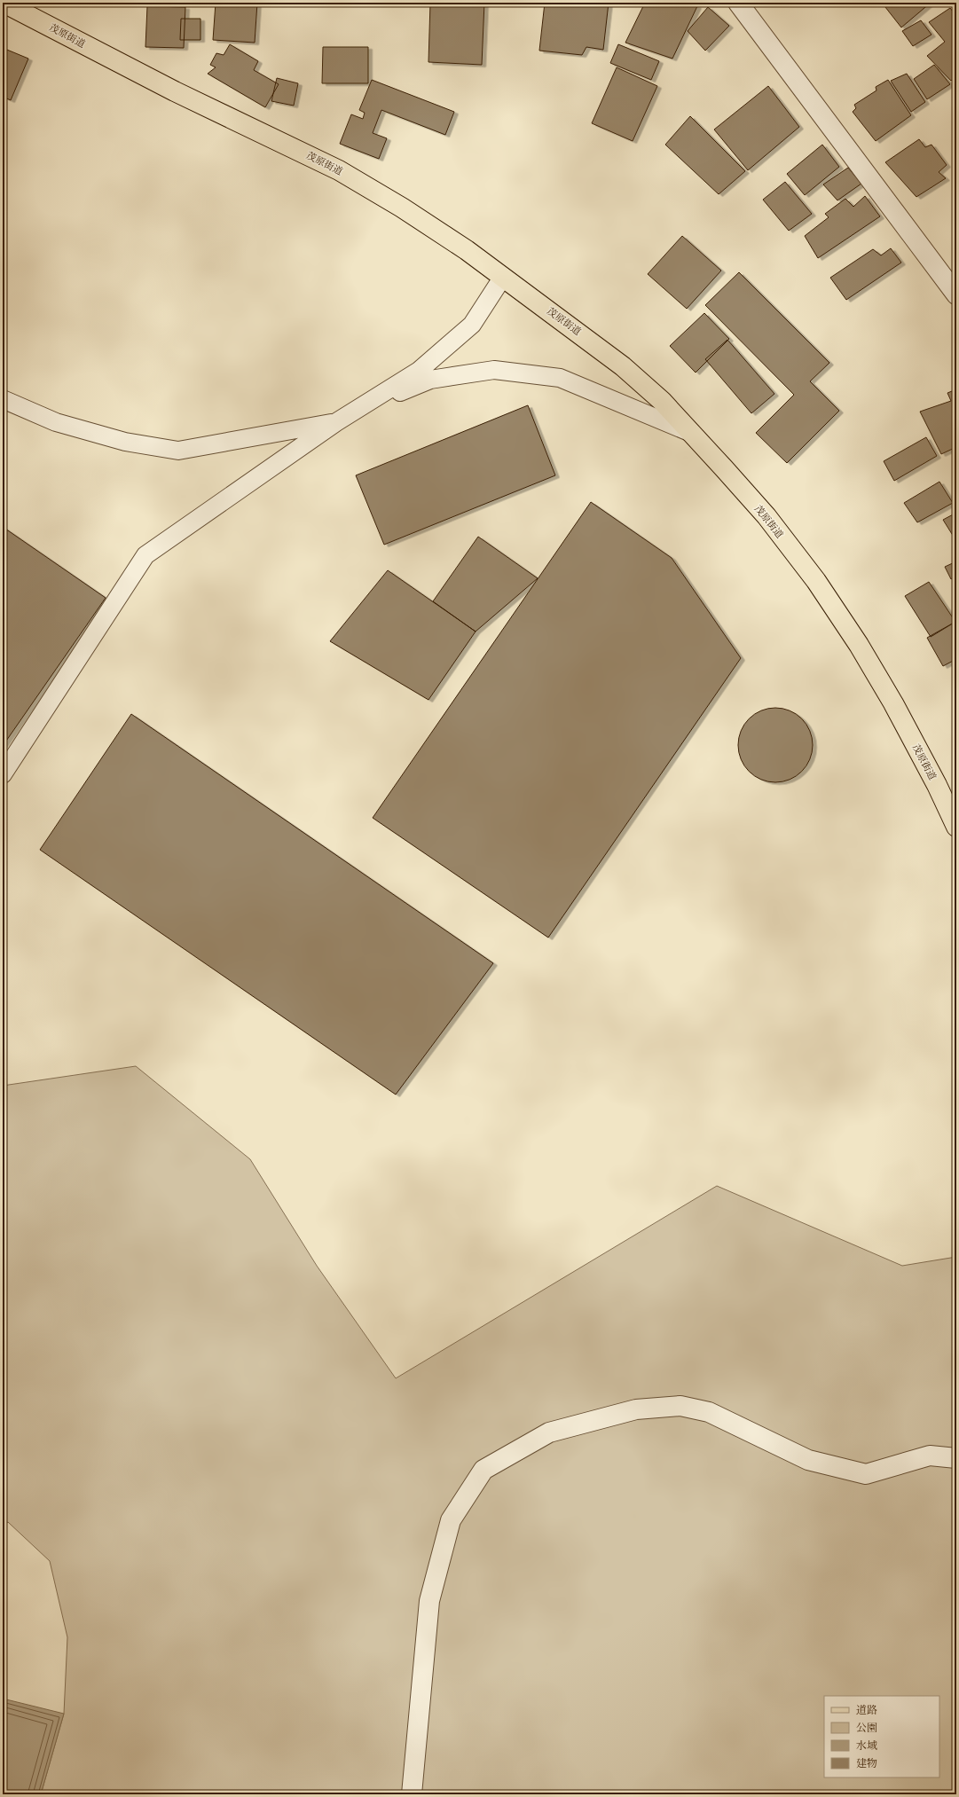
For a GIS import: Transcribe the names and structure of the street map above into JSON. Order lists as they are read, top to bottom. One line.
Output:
{"streets":{"main road":["茂原街道"]},"legend":["道路","公園","水域","建物"]}
